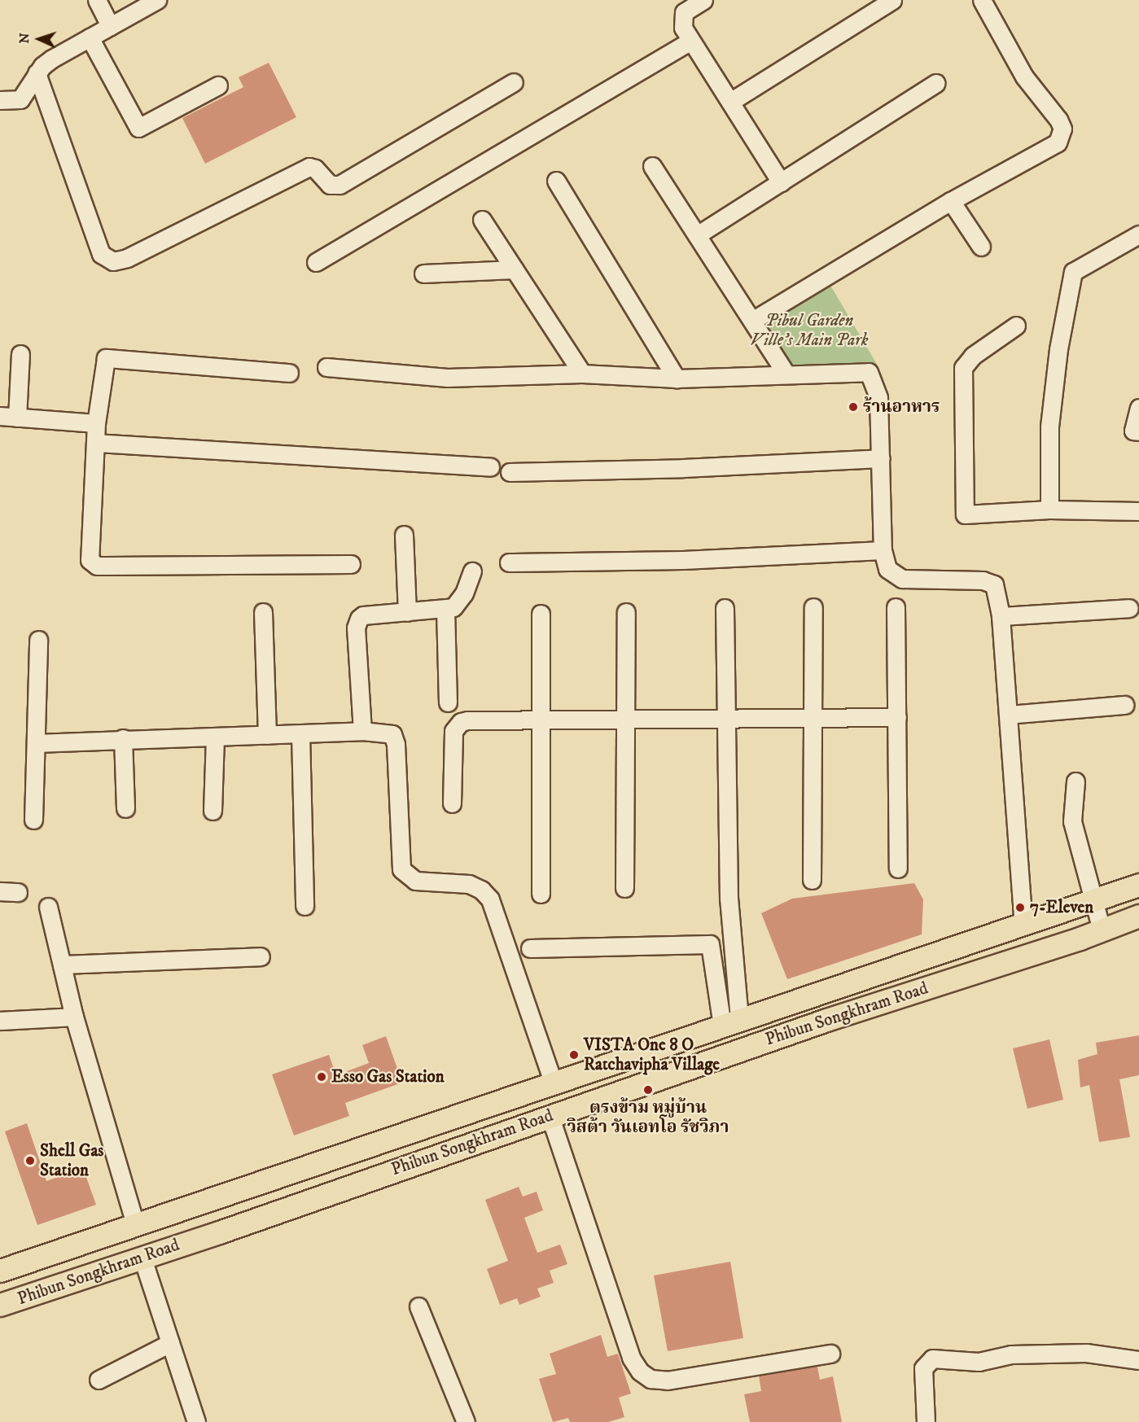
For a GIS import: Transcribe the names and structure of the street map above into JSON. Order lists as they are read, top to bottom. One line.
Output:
{"streets":{"main road":["Phibun Songkhram Road"]},"parks":["Pibul Garden Ville's Main Park"],"places":["ร้านอาหาร","7-Eleven","VISTA One 8 O Ratchavipha Village","Esso Gas Station","ตรงข้าม หมู่บ้าน วิสต้า วันเอทโอ รัชวิภา","Shell Gas Station"],"north":"left"}
